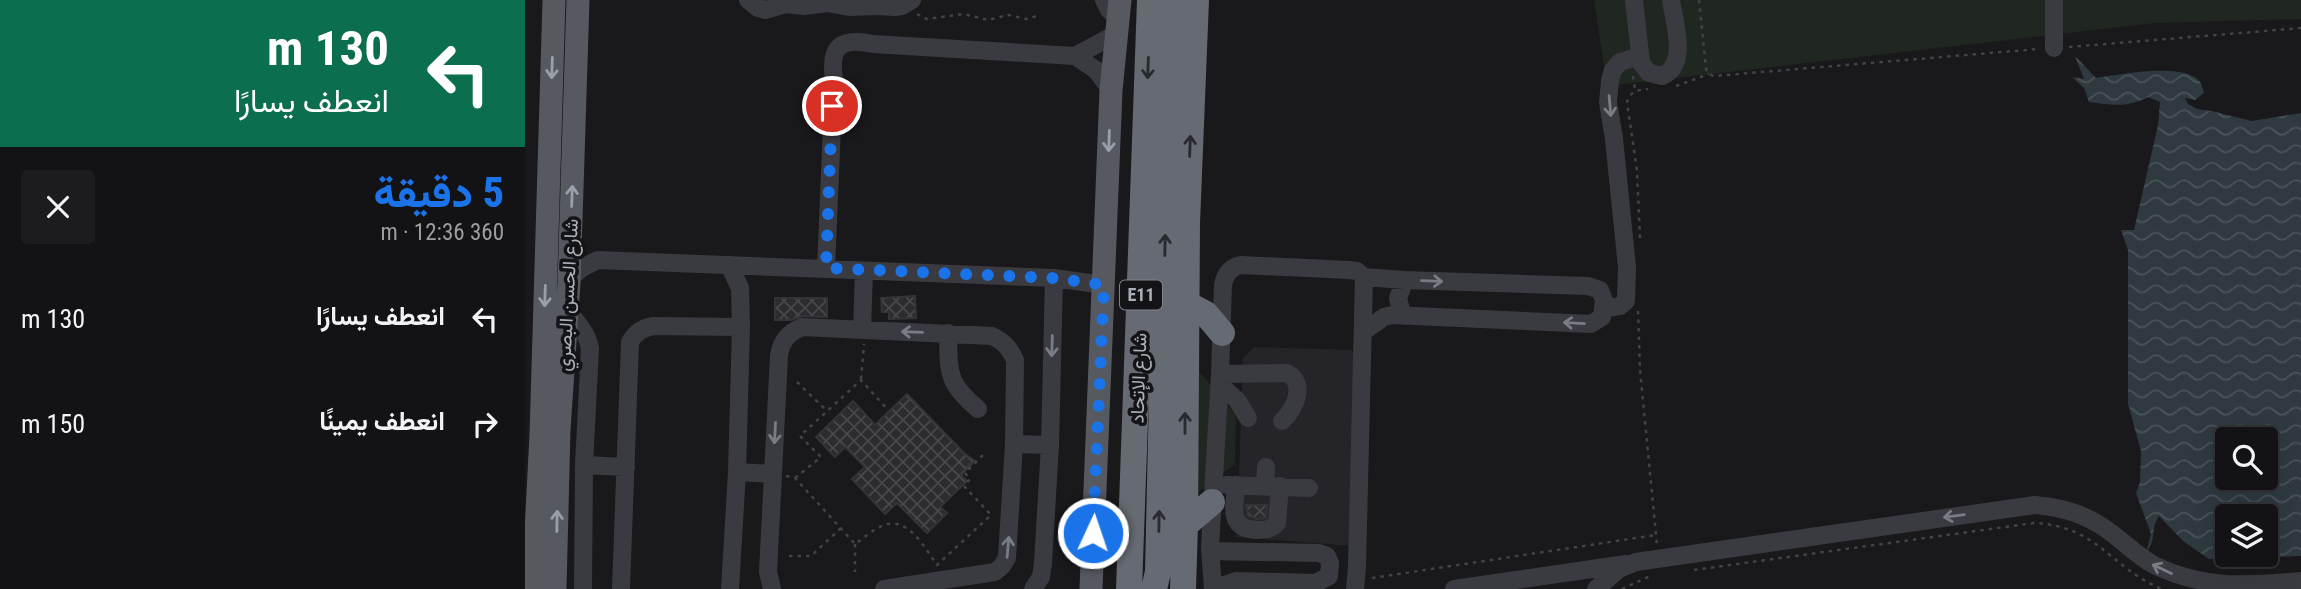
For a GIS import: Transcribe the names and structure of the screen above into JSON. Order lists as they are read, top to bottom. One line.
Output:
{"streets":{"highway":["E11","شارع الإتحاد"],"main road":["شارع الحسن البصري"]},"page":{"turn":["130 m","انعطف يسارًا"],"heading":["5 دقيقة","360 m · 12:36"],"list":[{"name":"انعطف يسارًا","value":"130 m"},{"name":"انعطف يمينًا","value":"150 m"}]}}
